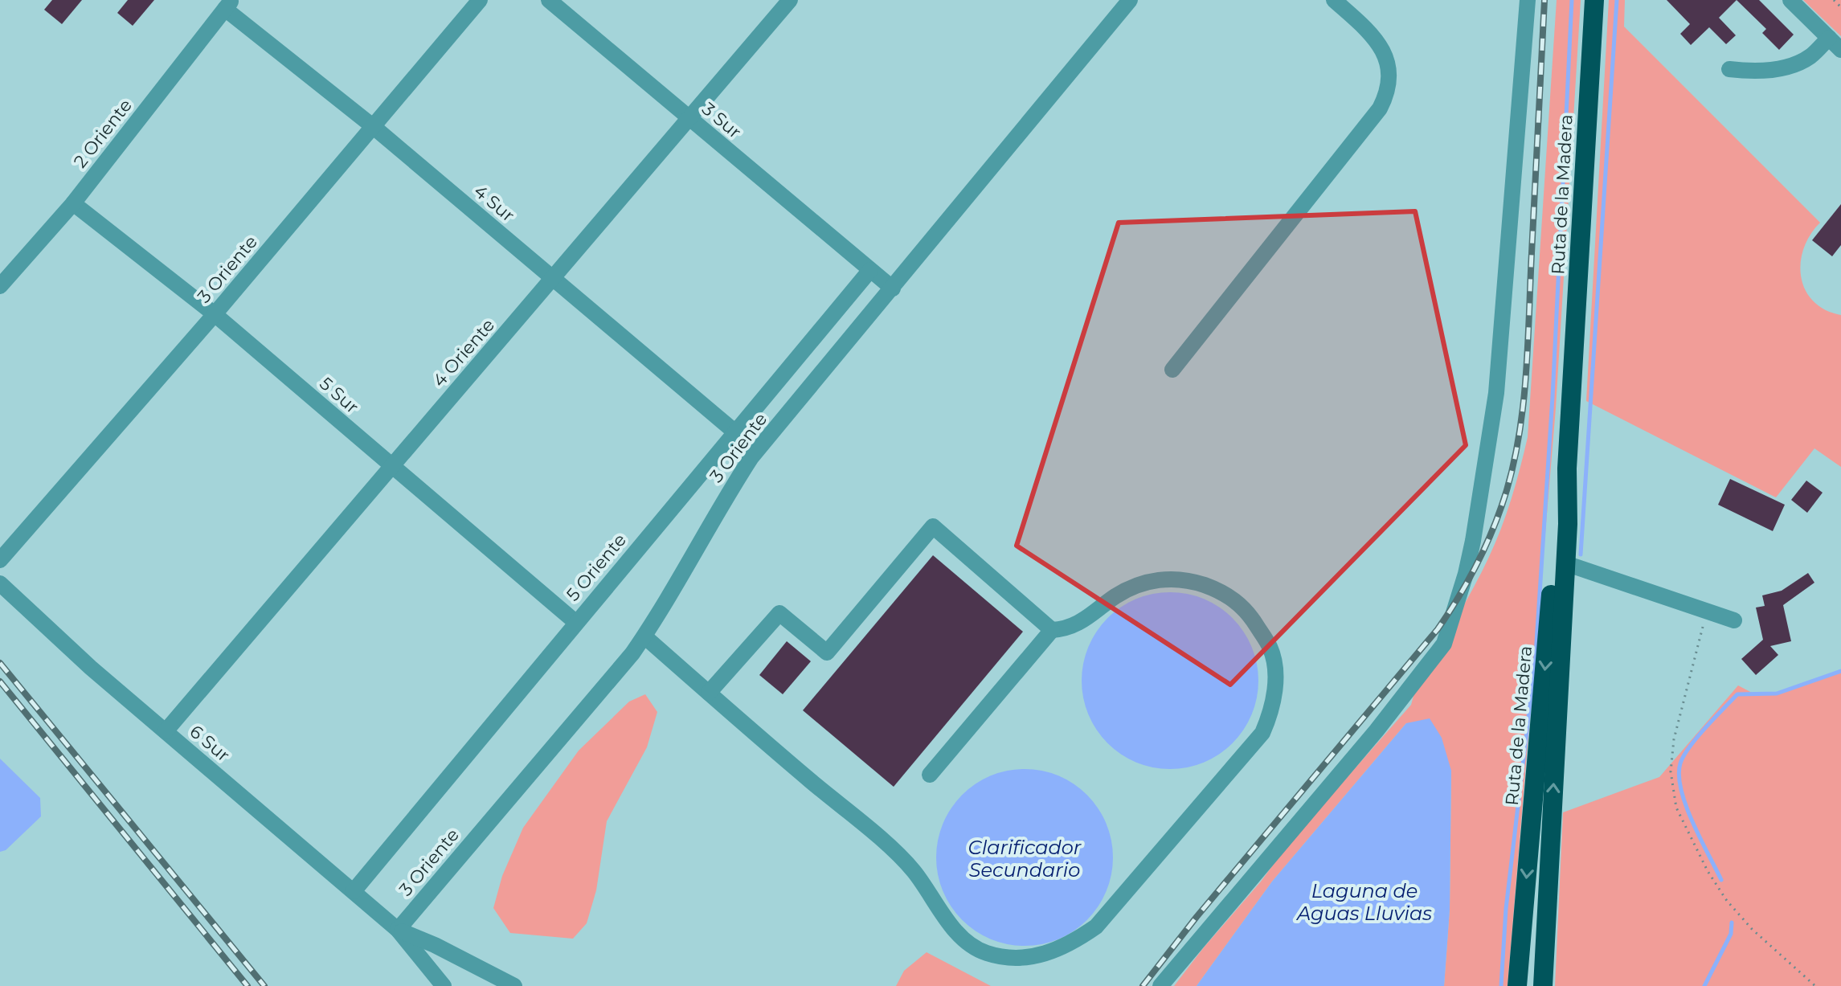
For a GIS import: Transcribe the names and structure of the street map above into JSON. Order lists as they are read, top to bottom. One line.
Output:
{"streets":{"highway":["Ruta de la Madera"],"street":["3 Sur","2 Oriente","4 Sur","3 Oriente","4 Oriente","5 Sur","5 Oriente","6 Sur"]},"crossings":[["3 Sur","3 Oriente"],["3 Sur","4 Oriente"],["3 Sur","5 Oriente"],["2 Oriente","4 Sur"],["2 Oriente","5 Sur"],["4 Sur","3 Oriente"],["4 Sur","4 Oriente"],["4 Sur","5 Oriente"],["3 Oriente","5 Sur"],["3 Oriente","6 Sur"],["4 Oriente","5 Sur"],["4 Oriente","6 Sur"],["5 Sur","5 Oriente"],["5 Oriente","6 Sur"]],"water":["Clarificador Secundario","Laguna de Aguas Lluvias"]}
